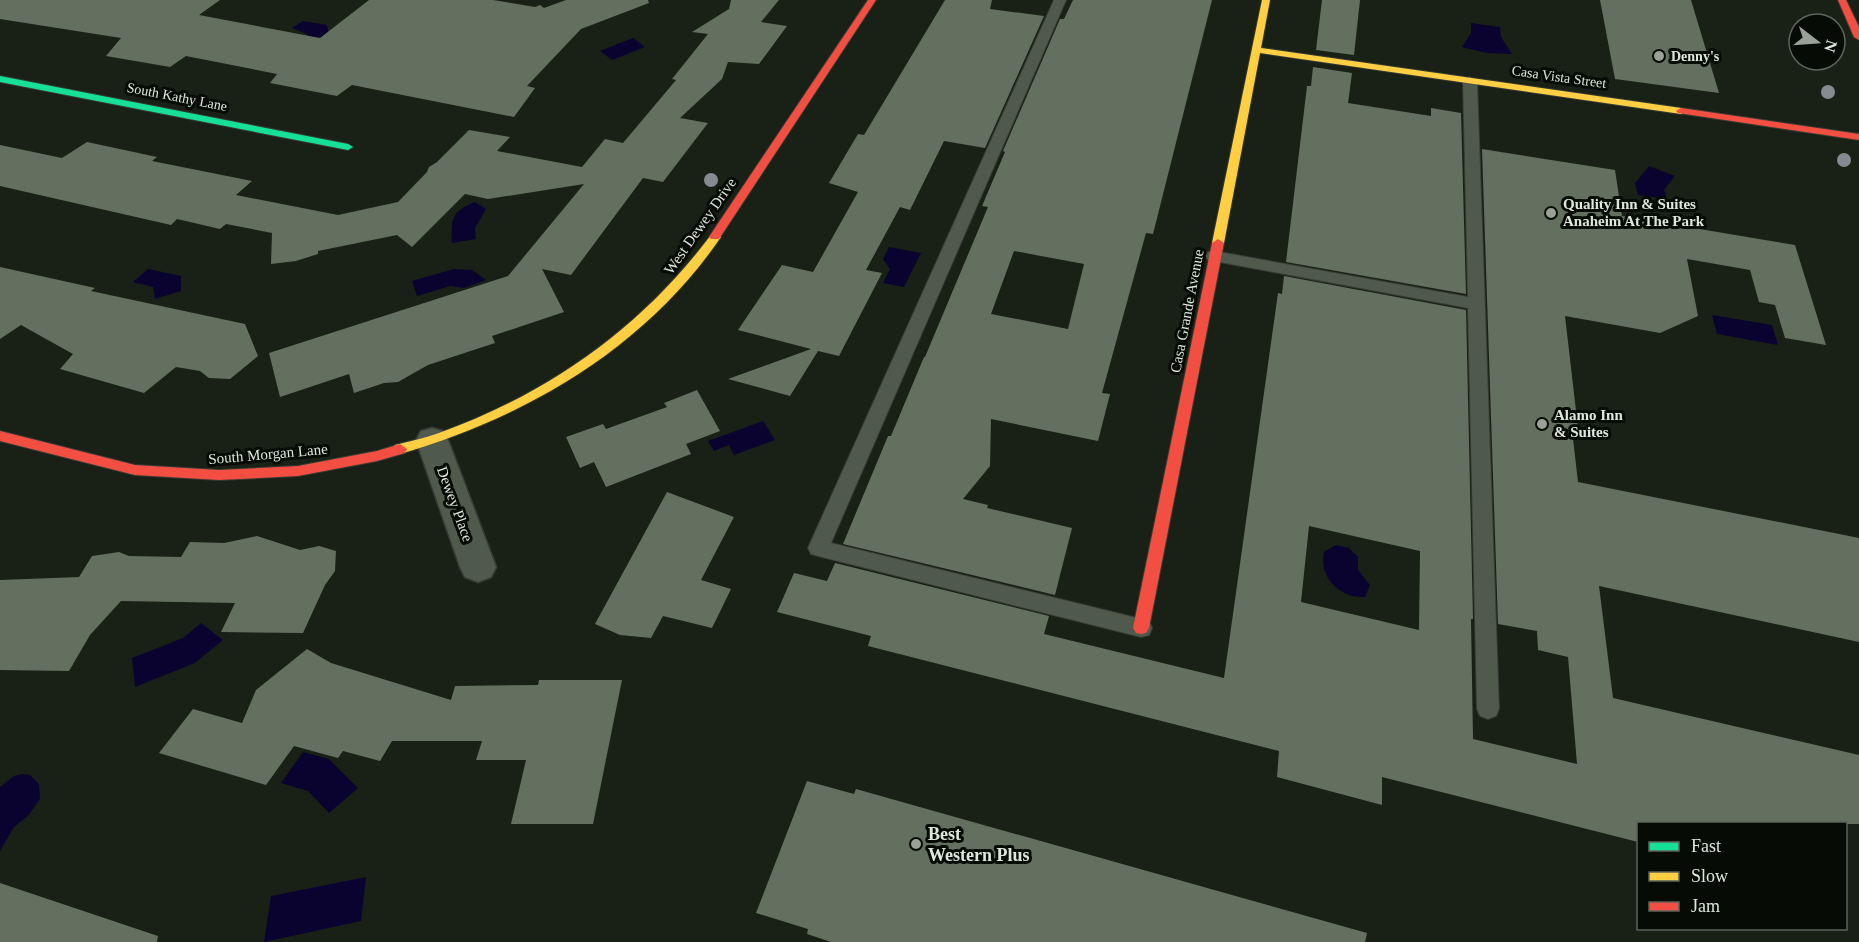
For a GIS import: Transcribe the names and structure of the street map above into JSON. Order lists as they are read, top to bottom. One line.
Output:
{"streets":{"street":["Casa Vista Street","South Kathy Lane","West Dewey Drive","Casa Grande Avenue","South Morgan Lane","Dewey Place"]},"crossings":[["Casa Vista Street","Casa Grande Avenue"],["West Dewey Drive","South Morgan Lane"],["West Dewey Drive","Dewey Place"],["South Morgan Lane","Dewey Place"]],"places":["Denny's","Quality Inn & Suites Anaheim At The Park","Alamo Inn & Suites","Best Western Plus"],"legend":["Fast","Slow","Jam"],"north":"right"}
